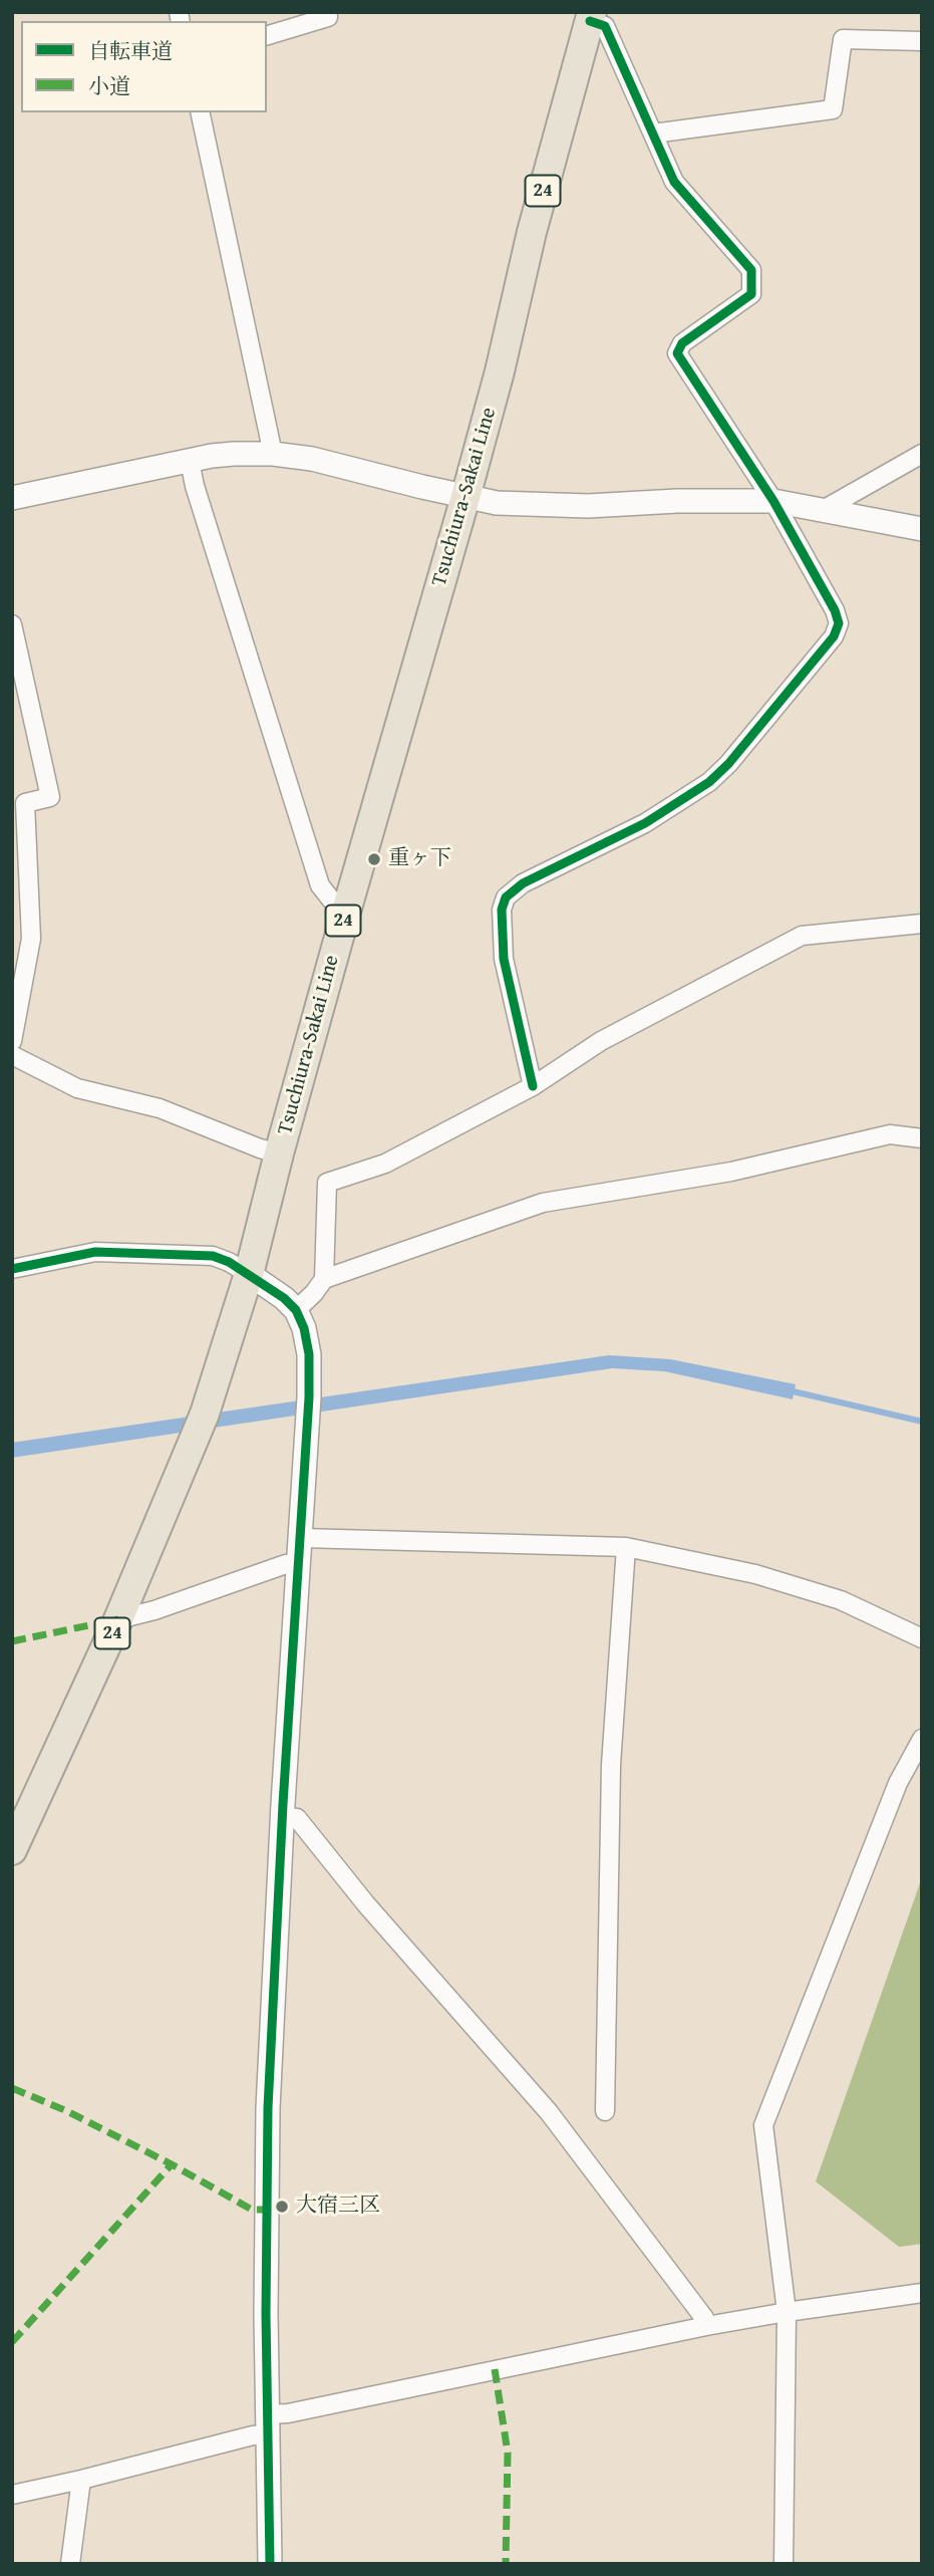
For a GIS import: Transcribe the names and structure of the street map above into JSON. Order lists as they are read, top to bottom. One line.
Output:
{"streets":{"main road":["24","Tsuchiura-Sakai Line"]},"places":["重ヶ下","大宿三区"],"legend":["自転車道","小道"]}
